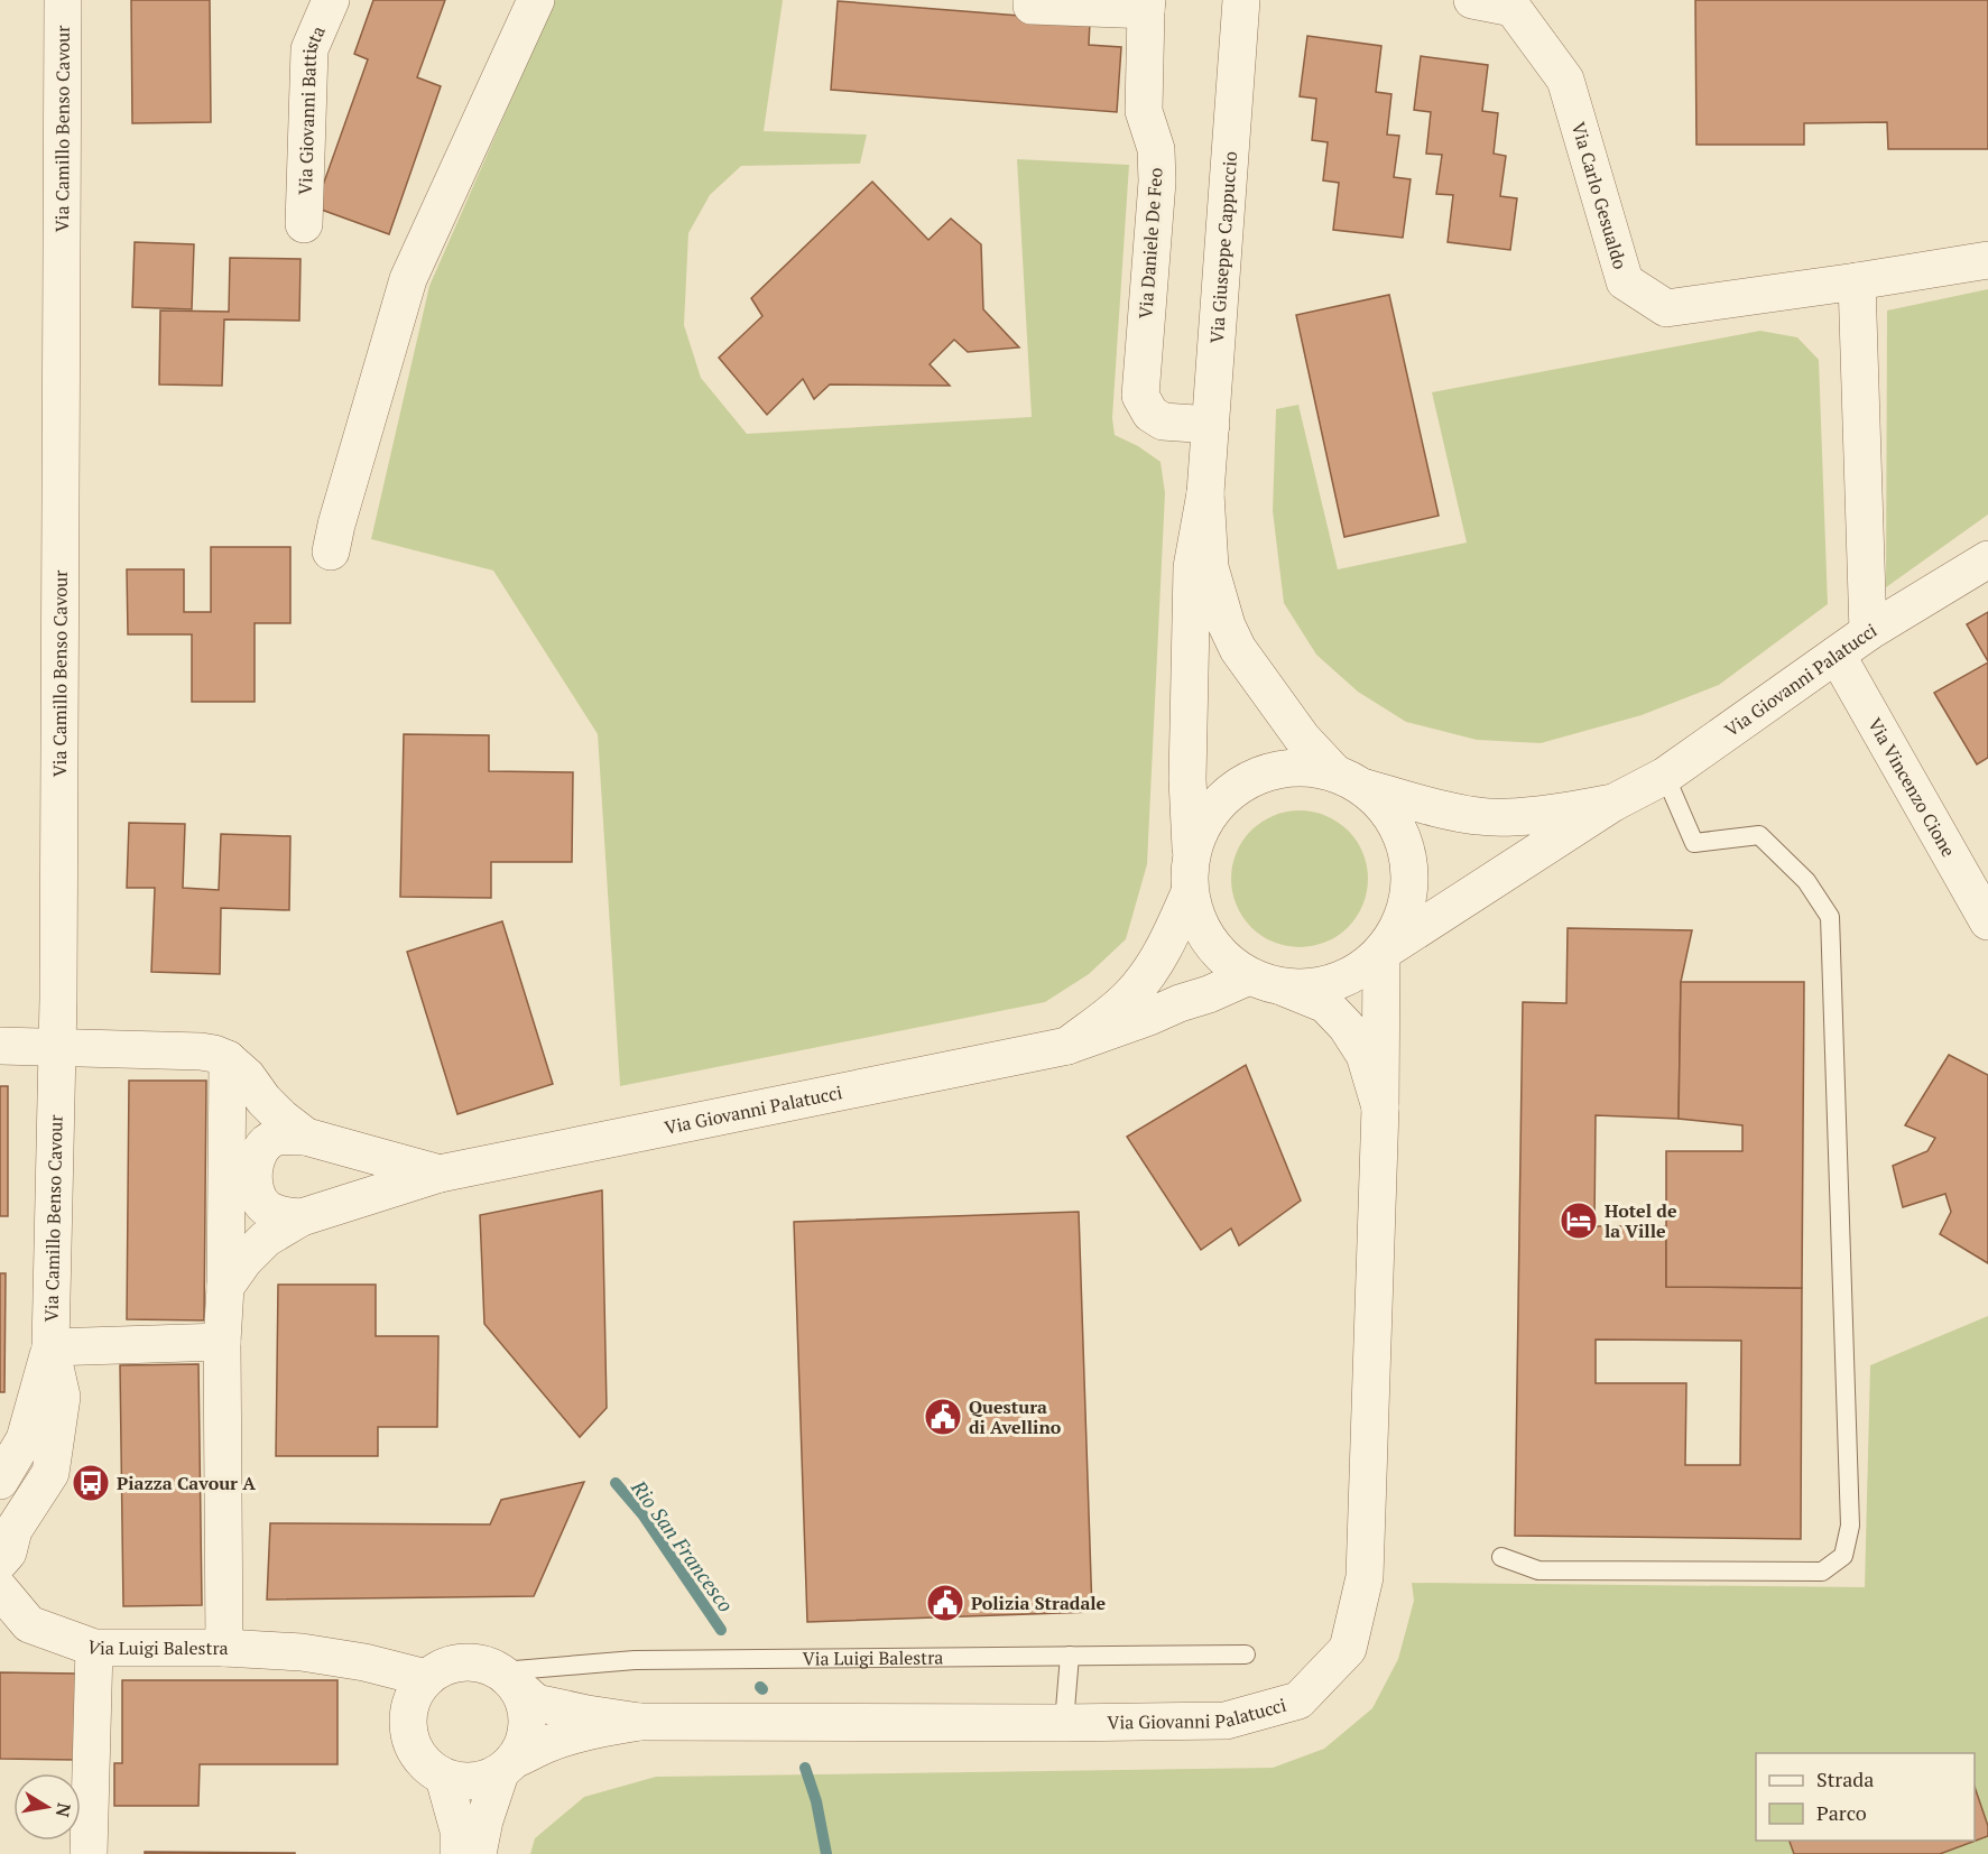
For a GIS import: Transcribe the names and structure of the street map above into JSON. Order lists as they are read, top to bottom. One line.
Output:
{"streets":{"street":["Via Giovanni Battista","Via Camillo Benso Cavour","Via Carlo Gesualdo","Via Daniele De Feo","Via Giuseppe Cappuccio","Via Giovanni Palatucci","Via Vincenzo Cione","Via Luigi Balestra"]},"crossings":[["Via Daniele De Feo","Via Giuseppe Cappuccio"],["Via Giuseppe Cappuccio","Via Giovanni Palatucci"],["Via Giovanni Palatucci","Via Vincenzo Cione"],["Via Giovanni Palatucci","Via Luigi Balestra"]],"water":["Rio San Francesco"],"places":{"hotel":["Hotel de la Ville"],"public building":["Questura di Avellino","Polizia Stradale"],"bus stop":["Piazza Cavour A"]},"legend":["Strada","Parco"],"north":"right"}
